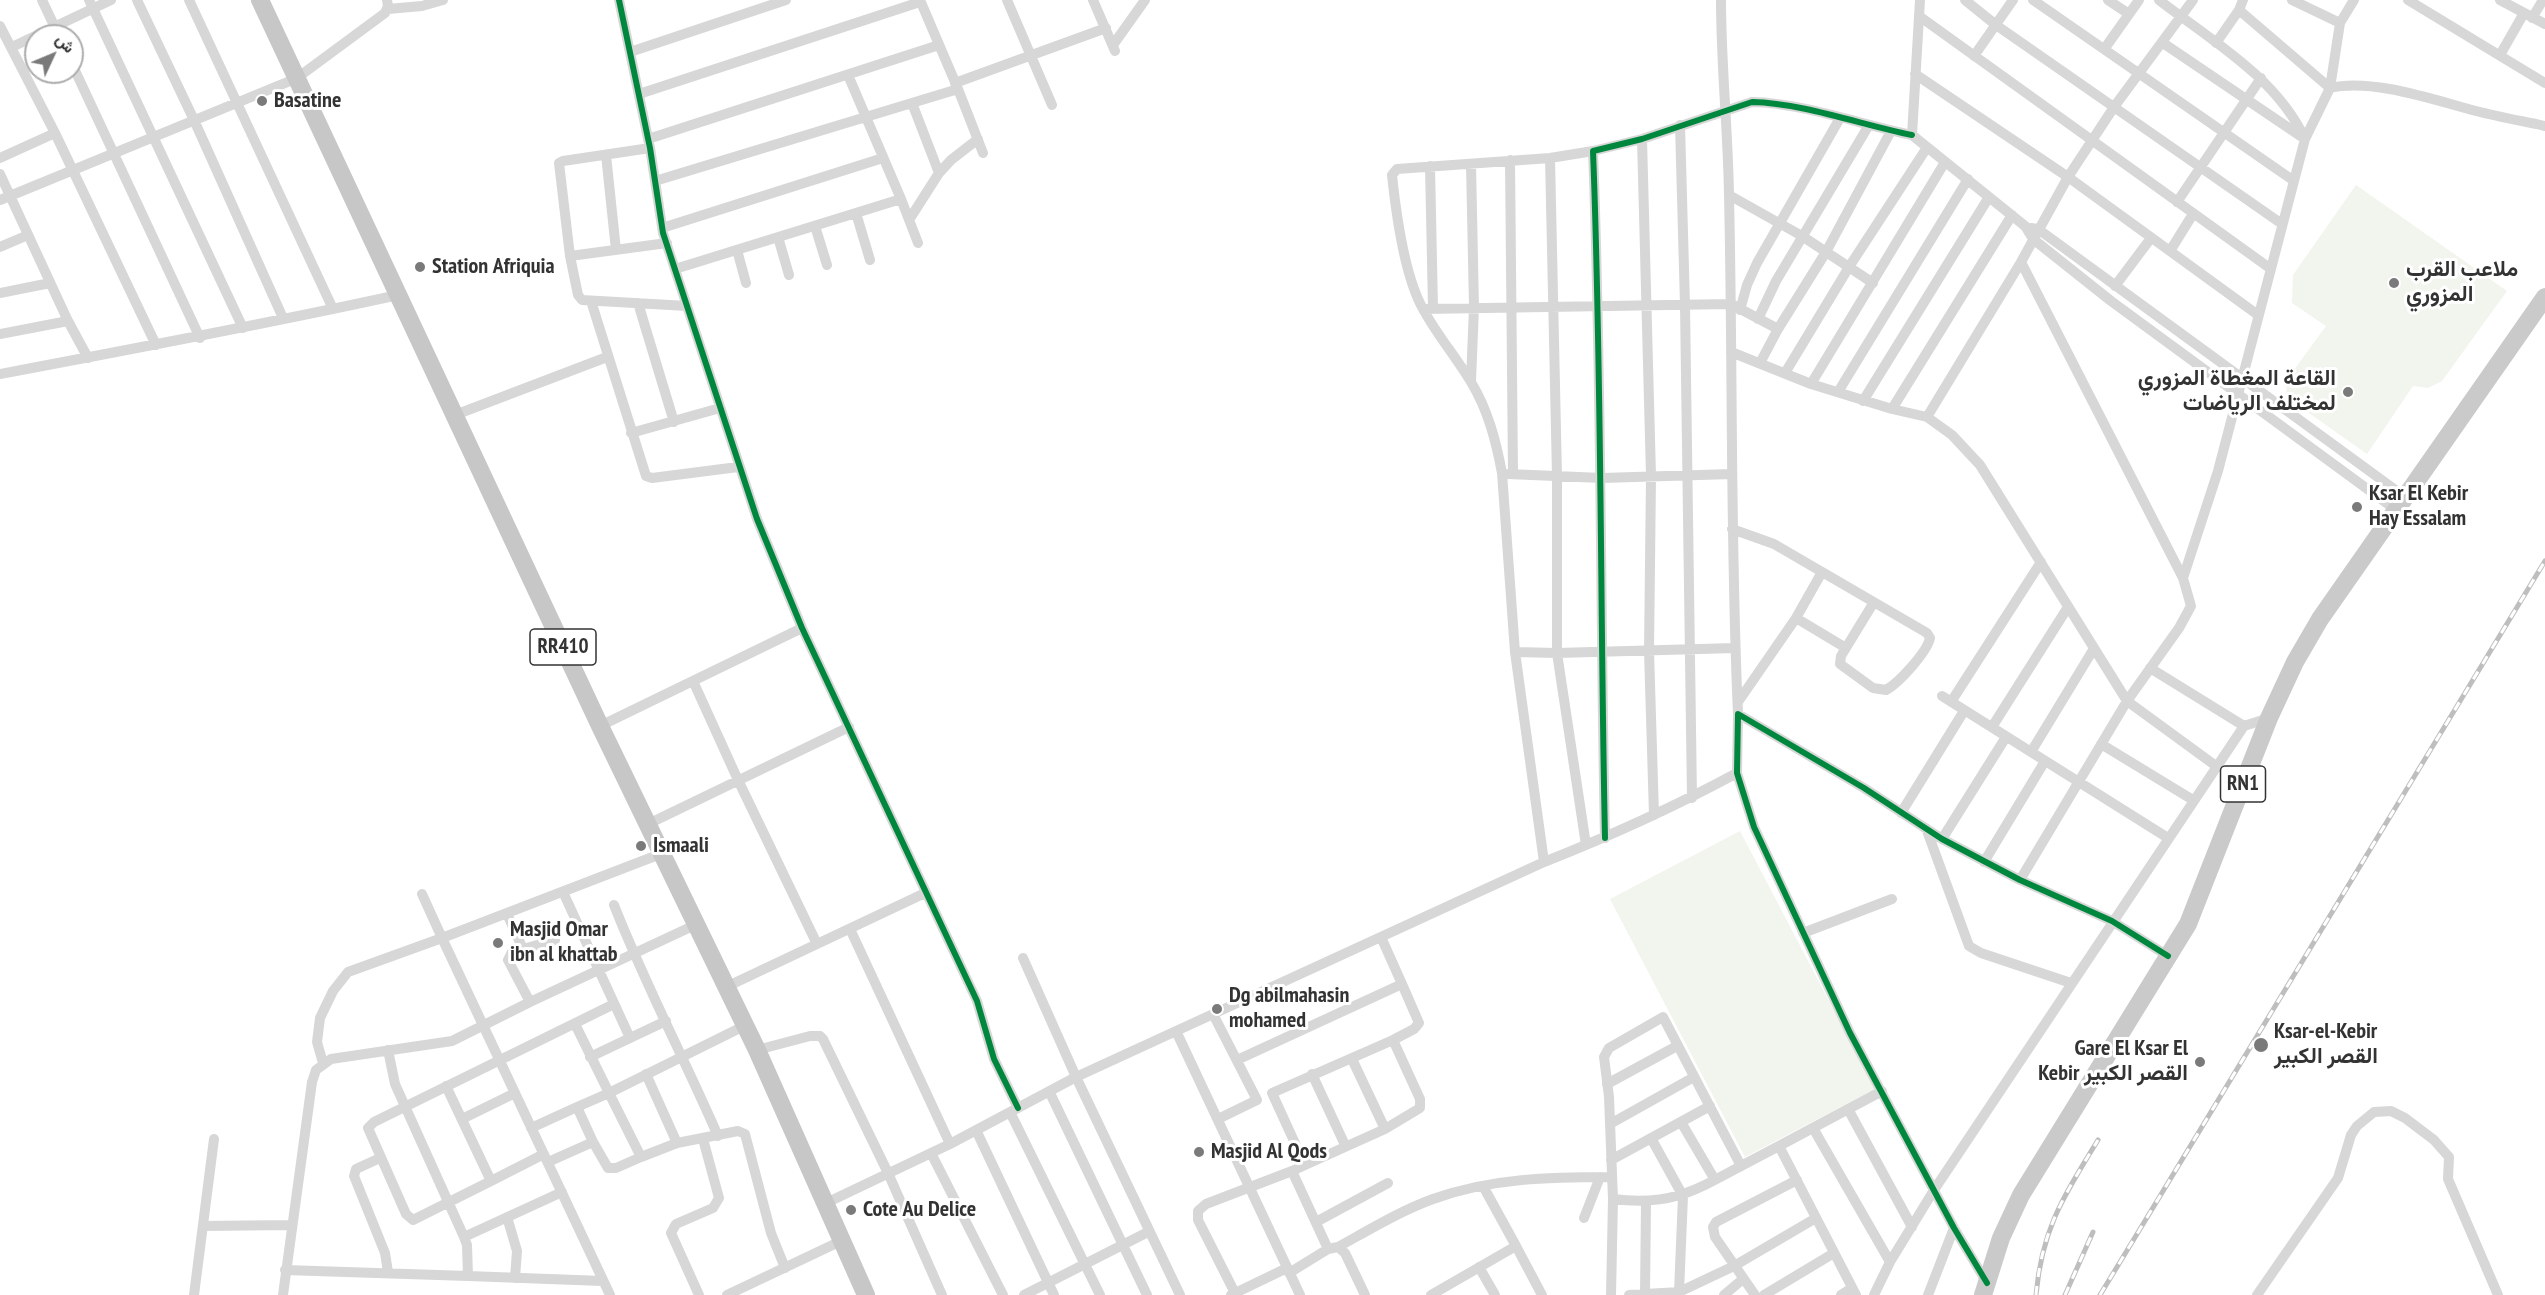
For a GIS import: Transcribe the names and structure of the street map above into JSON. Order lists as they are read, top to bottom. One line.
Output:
{"streets":{"highway":["RR410"],"main road":["RN1"]},"places":["Basatine","Station Afriquia","ملاعب القرب المزوري","القاعة المغطاة المزوري لمختلف الرياضات","Ksar El Kebir Hay Essalam","Ismaali","Masjid Omar ibn al khattab","Dg abilmahasin mohamed","Ksar-el-Kebir القصر الكبير","Gare El Ksar El Kebir القصر الكبير","Masjid Al Qods","Cote Au Delice"],"north":"top right"}
